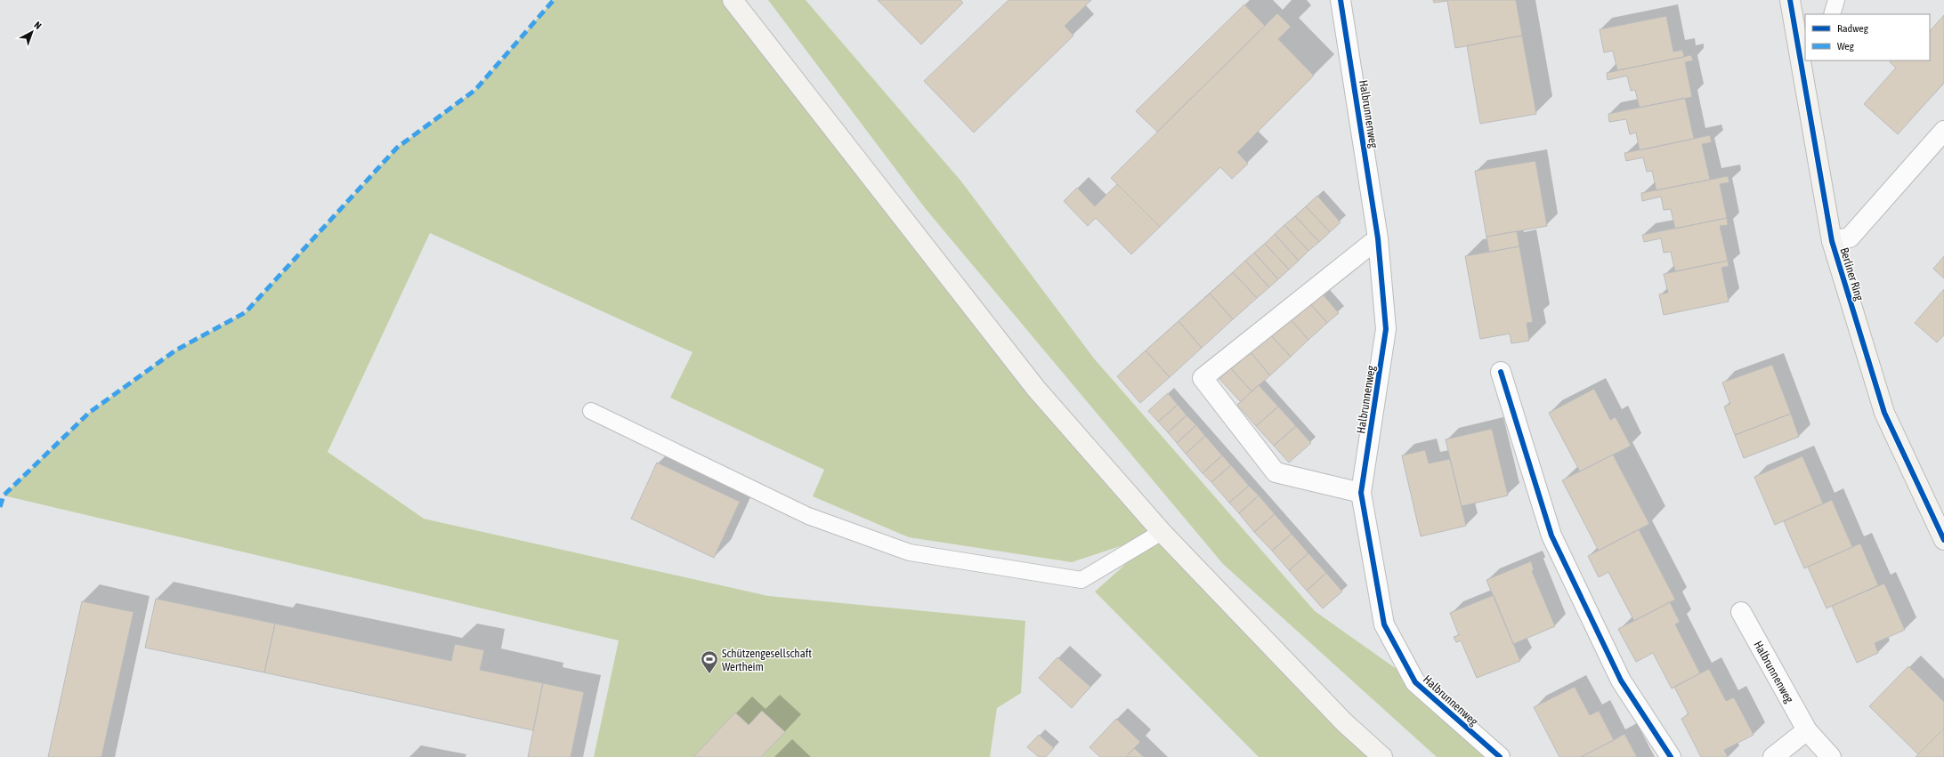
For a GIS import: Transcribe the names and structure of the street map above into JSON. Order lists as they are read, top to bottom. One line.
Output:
{"streets":{"main road":["Berliner Ring"],"street":["Halbrunnenweg"]},"places":{"sports":["Schützengesellschaft Wertheim"]},"legend":["Radweg","Weg"],"north":"top right"}
